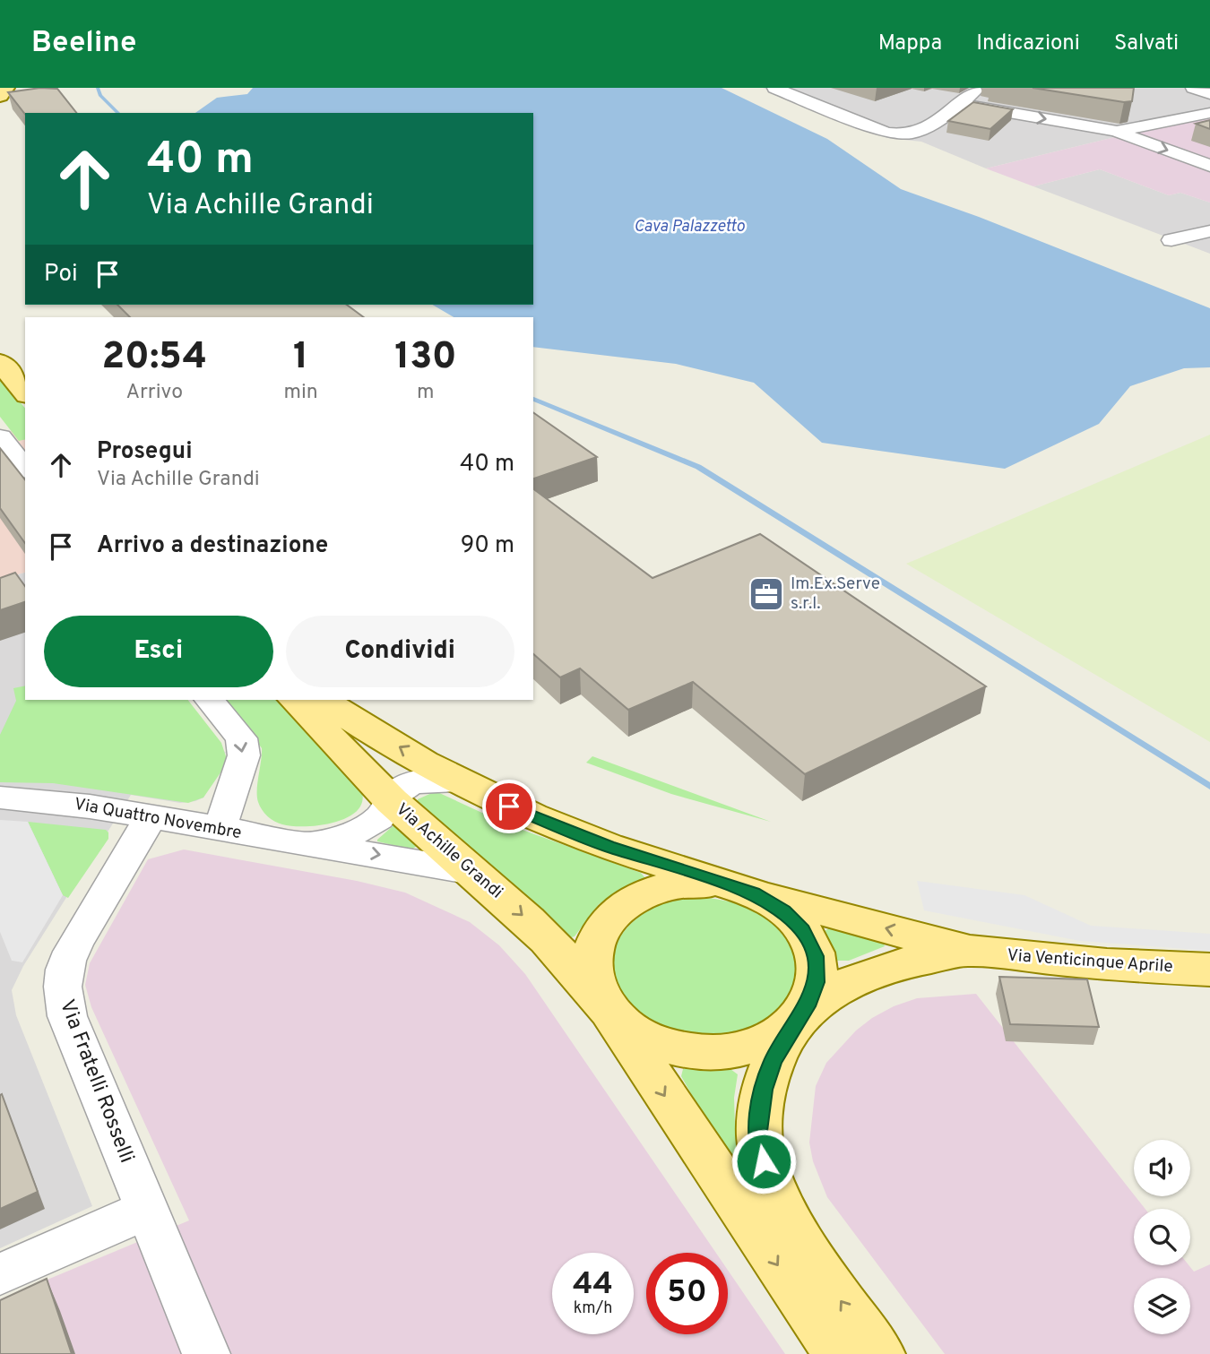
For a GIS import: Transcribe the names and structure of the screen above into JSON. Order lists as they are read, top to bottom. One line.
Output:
{"streets":{"main road":["Via Achille Grandi","Via Venticinque Aprile"],"street":["Via Quattro Novembre","Via Fratelli Rosselli"]},"crossings":[["Via Quattro Novembre","Via Achille Grandi"],["Via Quattro Novembre","Via Fratelli Rosselli"],["Via Achille Grandi","Via Venticinque Aprile"]],"one_way":["Via Venticinque Aprile"],"water":["Cava Palazzetto"],"places":{"office":["Im.Ex.Serve s.r.l."]},"page":{"header":"Beeline","nav":["Mappa","Indicazioni","Salvati"],"turn":["40 m","Via Achille Grandi"],"then":"Poi","eta":["20:54","Arrivo","1","min","130","m"],"list":[{"name":"Prosegui","note":"Via Achille Grandi","value":"40 m"},{"name":"Arrivo a destinazione","value":"90 m"}],"buttons":["Esci","Condividi"],"speed":"44 km/h","limit":"50"}}
